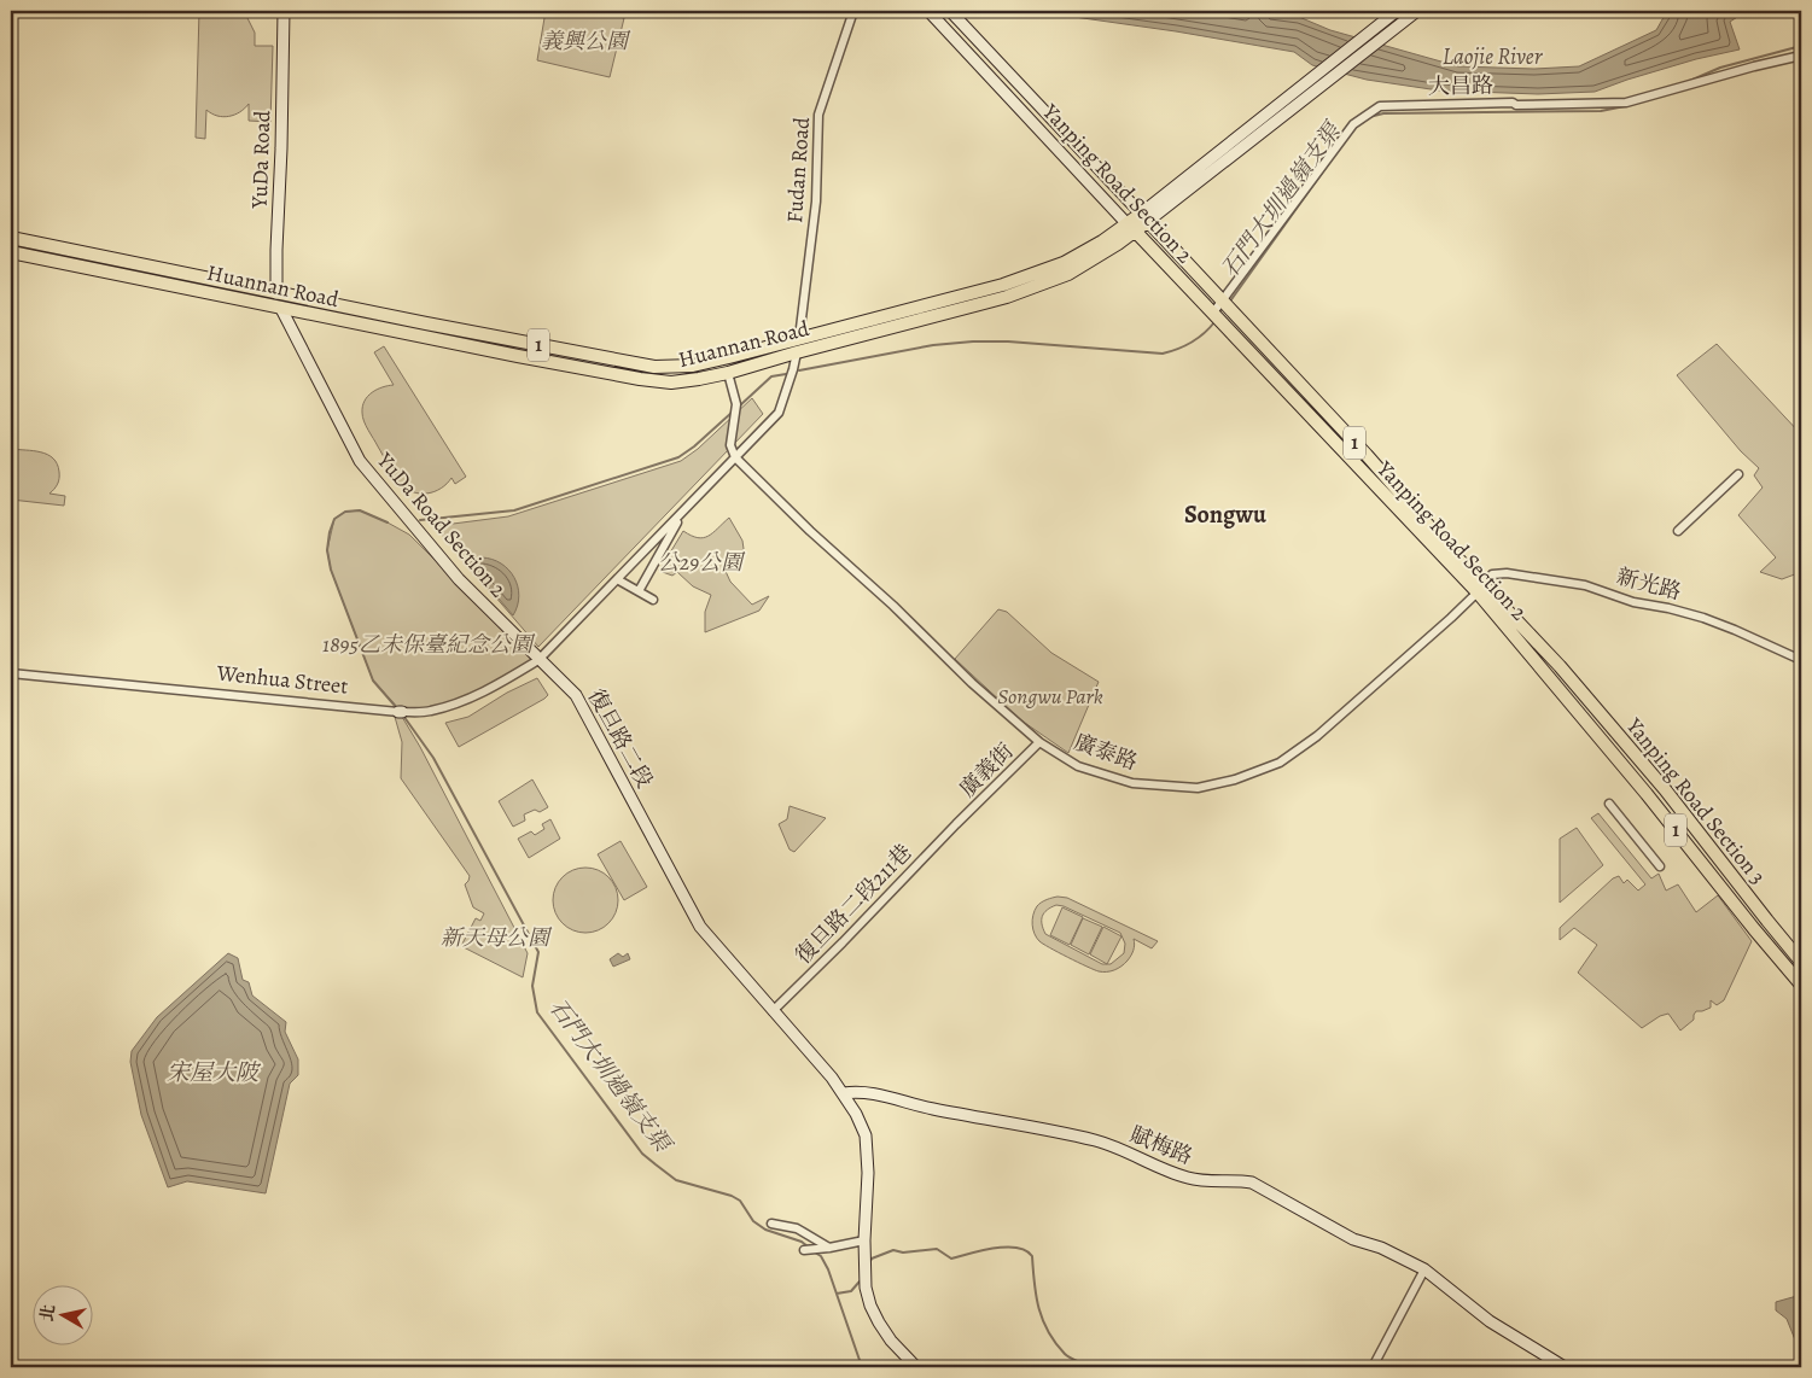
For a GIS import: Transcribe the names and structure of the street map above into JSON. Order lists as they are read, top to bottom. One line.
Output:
{"streets":{"main road":["Yanping Road Section 2","Huannan Road","1","Yanping Road Section 3"],"street":["大昌路","YuDa Road","Fudan Road","YuDa Road Section 2","新光路","Wenhua Street","復旦路二段","廣泰路","廣義街","復旦路二段211巷","賦梅路"]},"crossings":[["大昌路","Yanping Road Section 2"],["YuDa Road","Huannan Road"],["YuDa Road","YuDa Road Section 2"],["Fudan Road","Huannan Road"],["Yanping Road Section 2","Huannan Road"],["Yanping Road Section 2","新光路"],["Yanping Road Section 2","廣泰路"],["Yanping Road Section 2","Yanping Road Section 3"],["Huannan Road","YuDa Road Section 2"],["YuDa Road Section 2","Wenhua Street"],["YuDa Road Section 2","復旦路二段"],["新光路","廣泰路"],["Wenhua Street","復旦路二段"],["復旦路二段","復旦路二段211巷"],["復旦路二段","賦梅路"],["廣泰路","廣義街"],["廣義街","復旦路二段211巷"]],"districts":["Songwu"],"water":["Laojie River","石門大圳過嶺支渠","宋屋大陂"],"parks":["義興公園","公29公園","1895乙未保臺紀念公園","Songwu Park","新天母公園"],"north":"left"}
